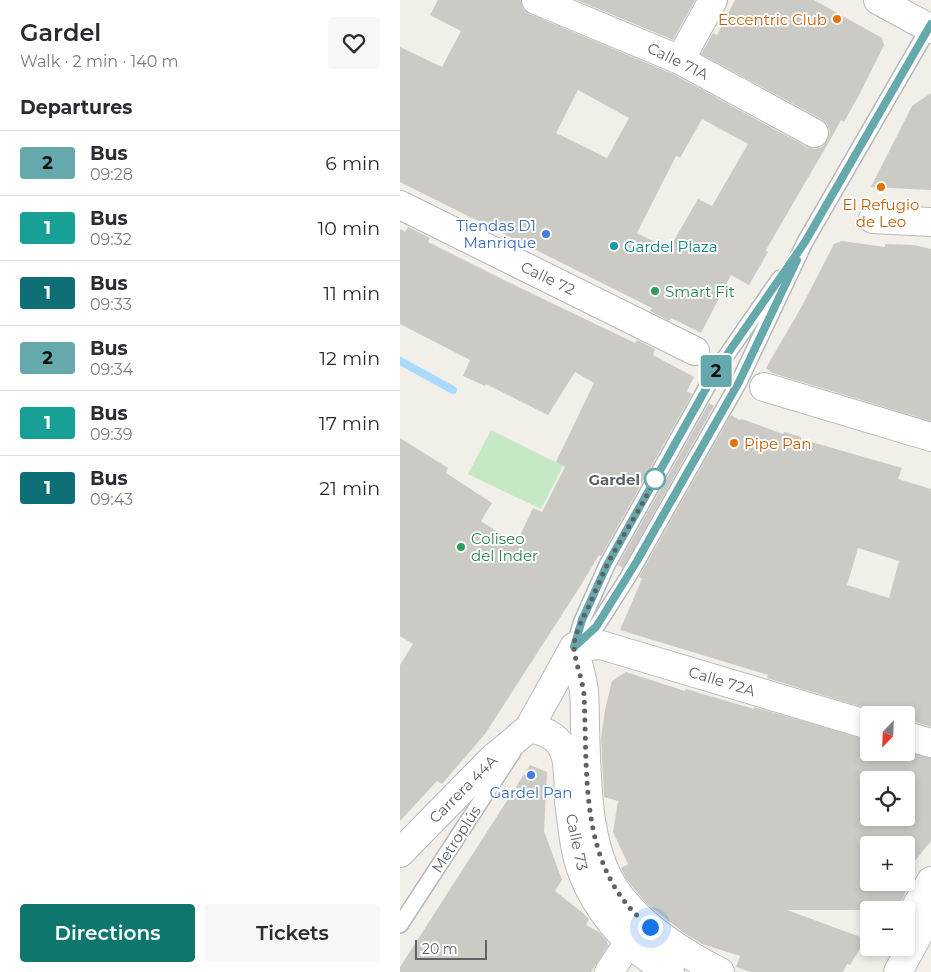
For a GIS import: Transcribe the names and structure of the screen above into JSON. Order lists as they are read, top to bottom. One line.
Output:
{"streets":{"street":["Calle 71A","Calle 72","Calle 72A","Carrera 44A","Calle 73"],"lane":["Metroplús"]},"crossings":[["Calle 72A","Calle 73"],["Carrera 44A","Metroplús"],["Carrera 44A","Calle 73"],["Metroplús","Calle 73"]],"places":["Eccentric Club","El Refugio de Leo","Tiendas D1 Manrique","Gardel Plaza","Smart Fit","Pipe Pan","Gardel","Coliseo del Inder","Gardel Pan"],"lines":["bus line 2"],"scale_bar":"20 m","north":"bottom left","page":{"heading":[["Gardel","Walk · 2 min · 140 m"],"Departures"],"on_map":"2","list":[{"mark":"2","name":"Bus","note":"09:28","value":"6 min"},{"mark":"1","name":"Bus","note":"09:32","value":"10 min"},{"mark":"1","name":"Bus","note":"09:33","value":"11 min"},{"mark":"2","name":"Bus","note":"09:34","value":"12 min"},{"mark":"1","name":"Bus","note":"09:39","value":"17 min"},{"mark":"1","name":"Bus","note":"09:43","value":"21 min"}],"map_buttons":["+","−"],"buttons":["Directions","Tickets"],"scale":"20 m"}}
